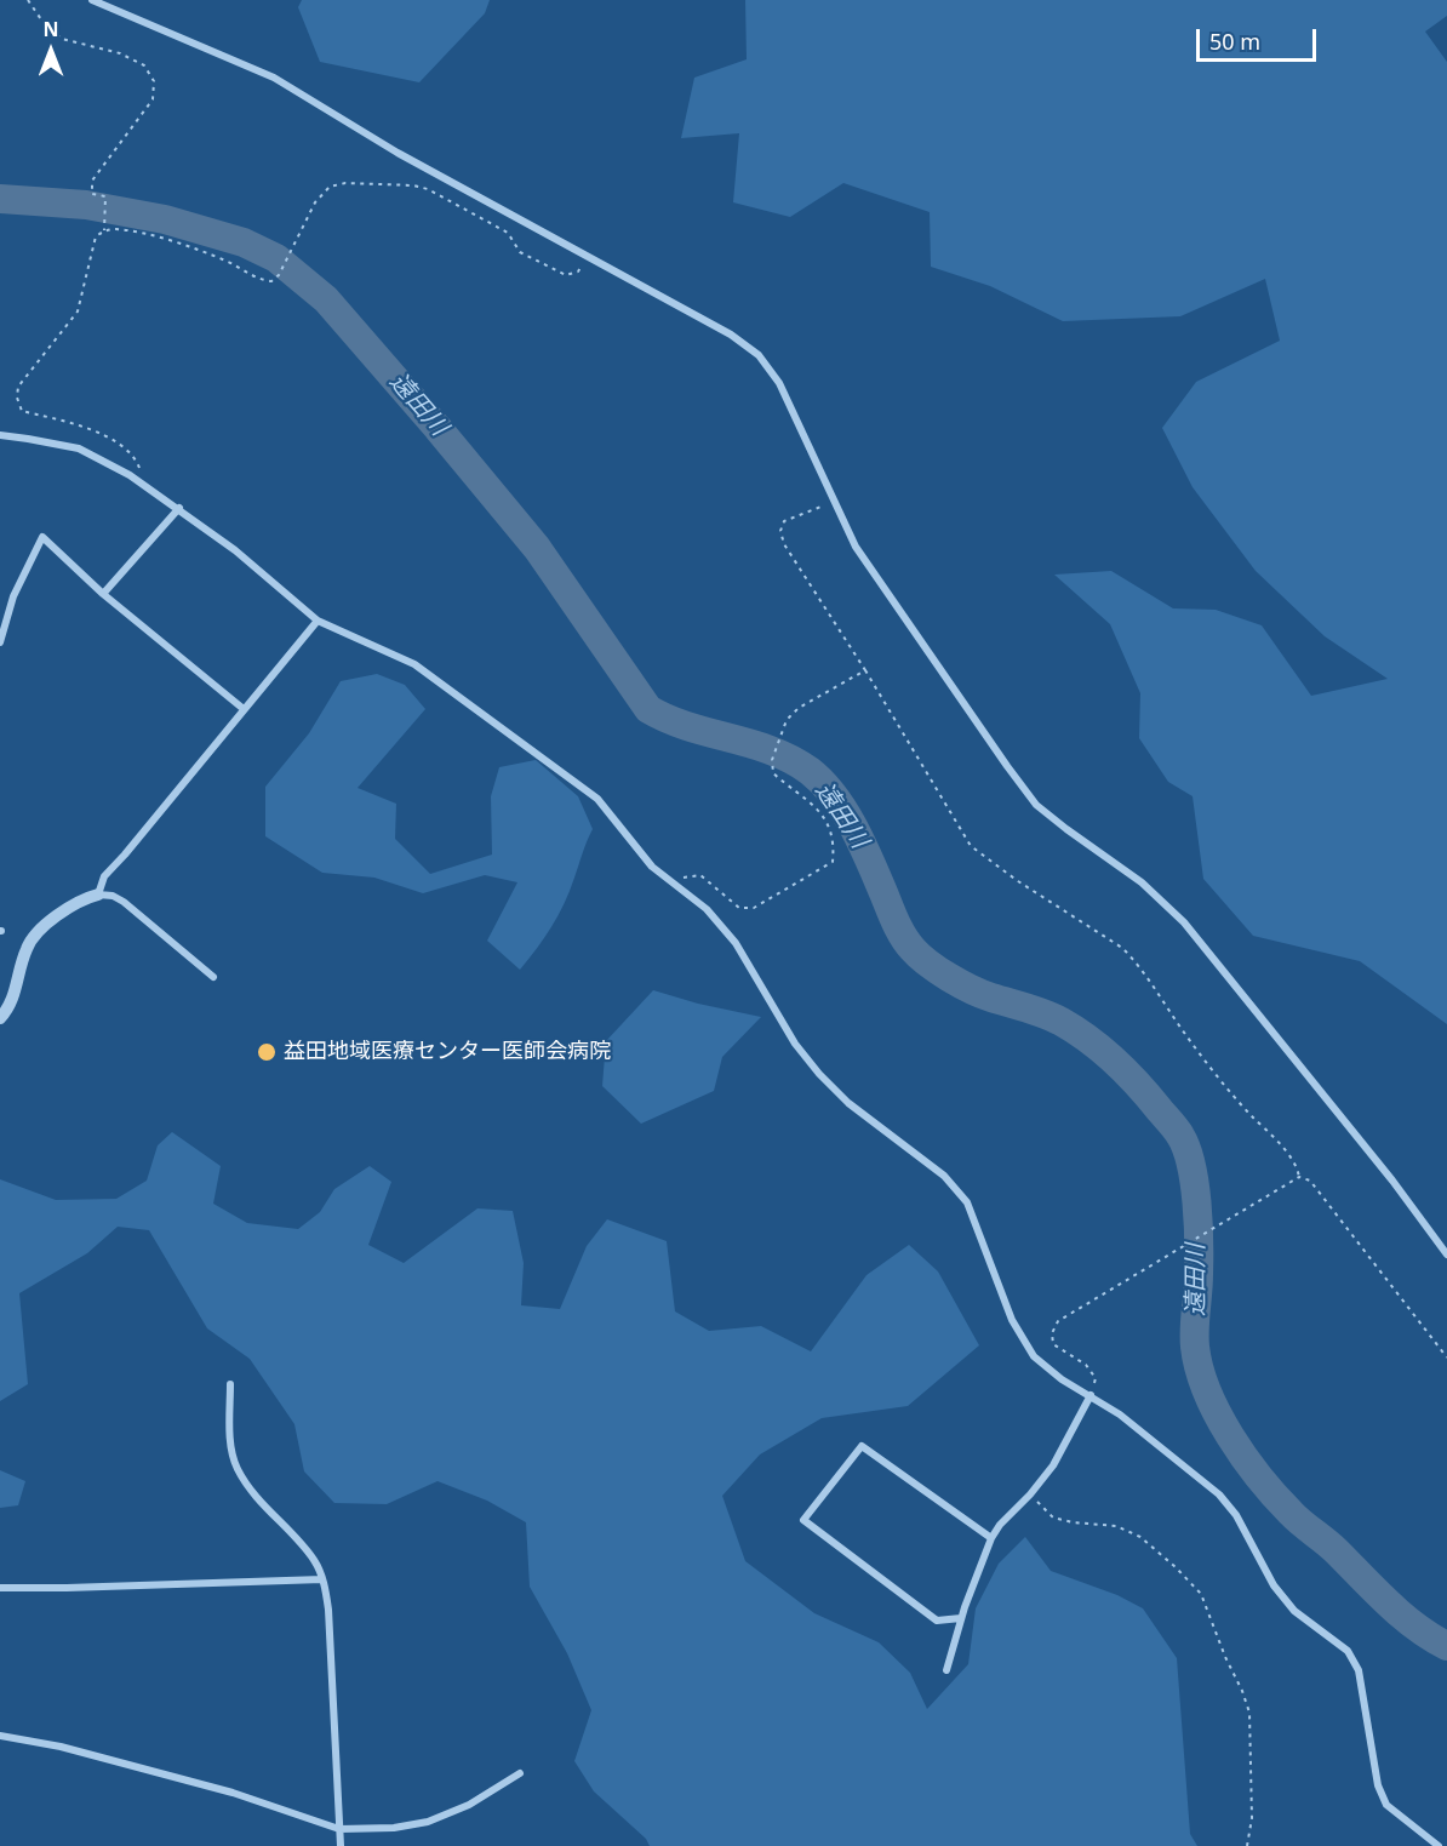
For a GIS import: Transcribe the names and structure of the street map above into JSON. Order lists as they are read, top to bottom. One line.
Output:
{"water":["遠田川"],"places":["益田地域医療センター医師会病院"],"scale_bar":"50 m","north":"top"}
